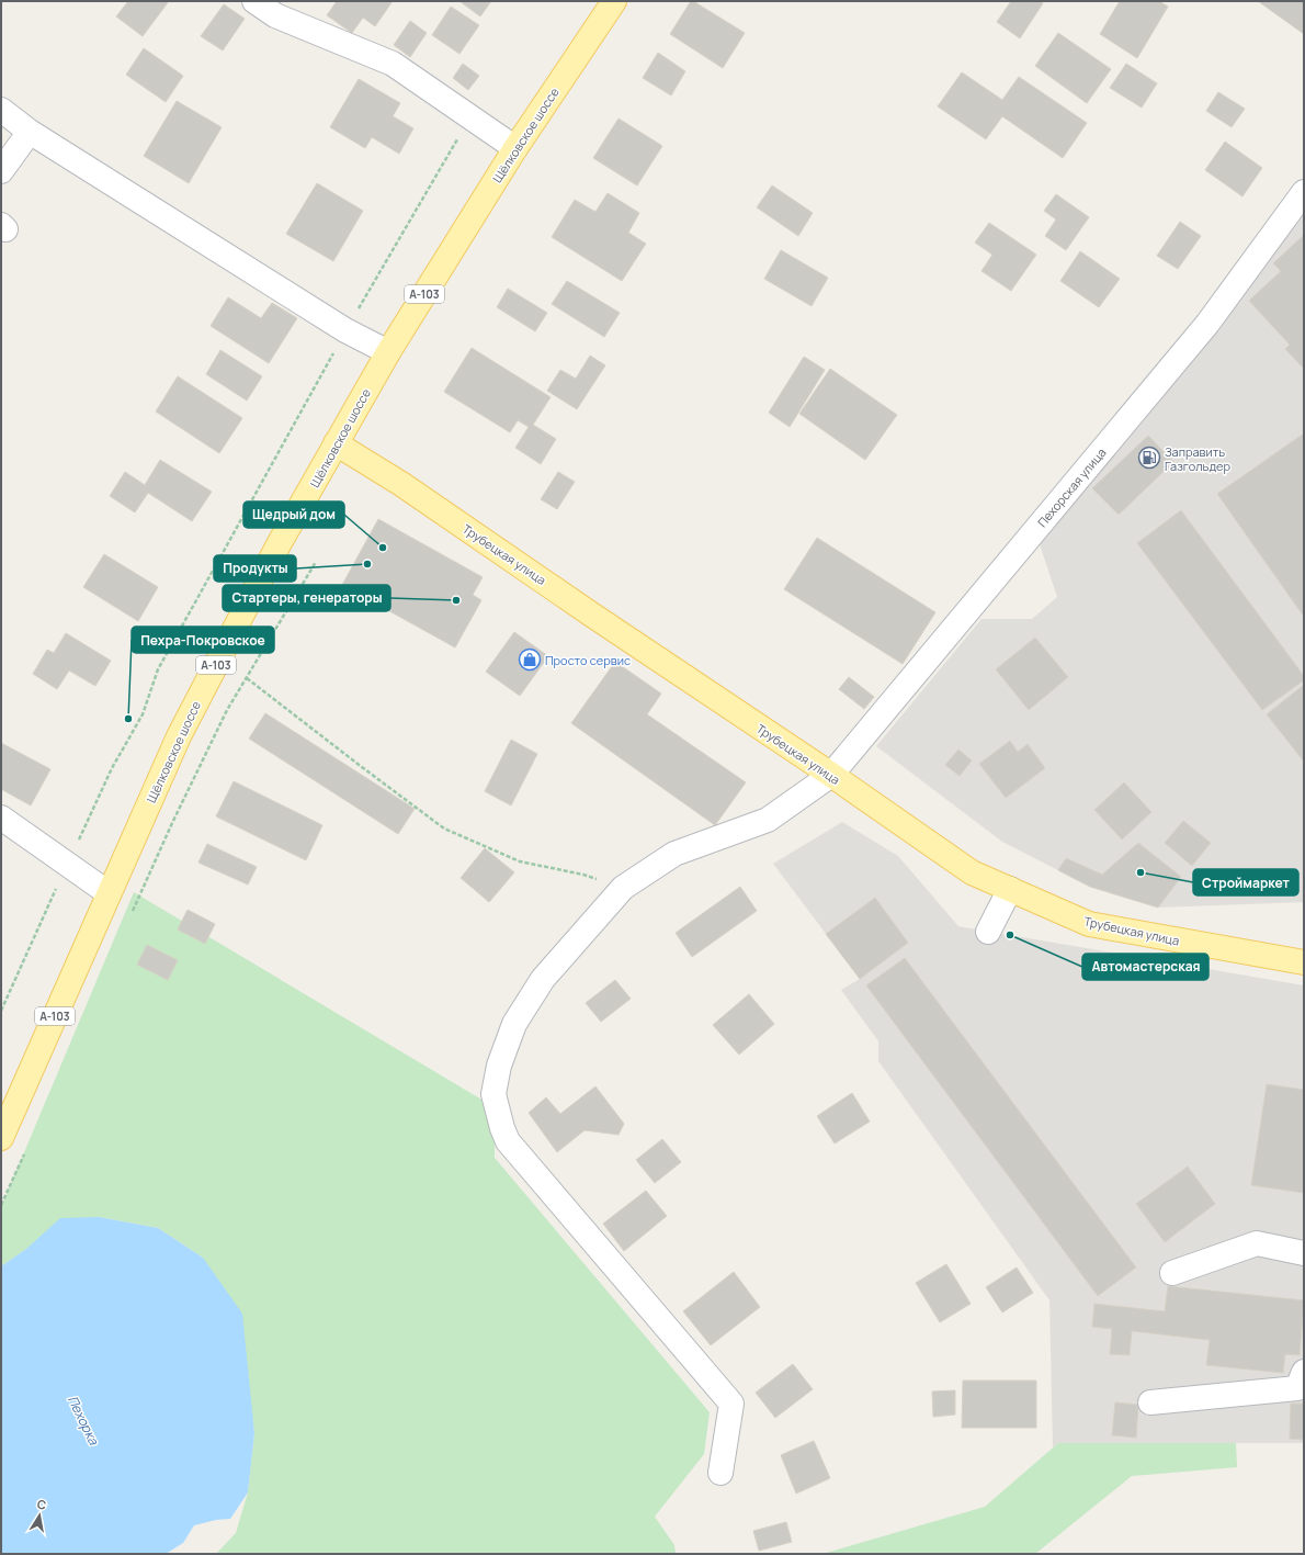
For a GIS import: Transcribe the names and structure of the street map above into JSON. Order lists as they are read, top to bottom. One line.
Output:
{"streets":{"main road":["Щёлковское шоссе","А-103","Трубецкая улица"],"street":["Пехорская улица"]},"crossings":[["Щёлковское шоссе","Трубецкая улица"],["Пехорская улица","Трубецкая улица"]],"water":["Пехорка"],"places":{"fuel station":["Заправить Газгольдер"],"other":["Щедрый дом","Продукты","Стартеры, генераторы","Пехра-Покровское","Строймаркет","Автомастерская"],"shop":["Просто сервис"]},"north":"top"}
